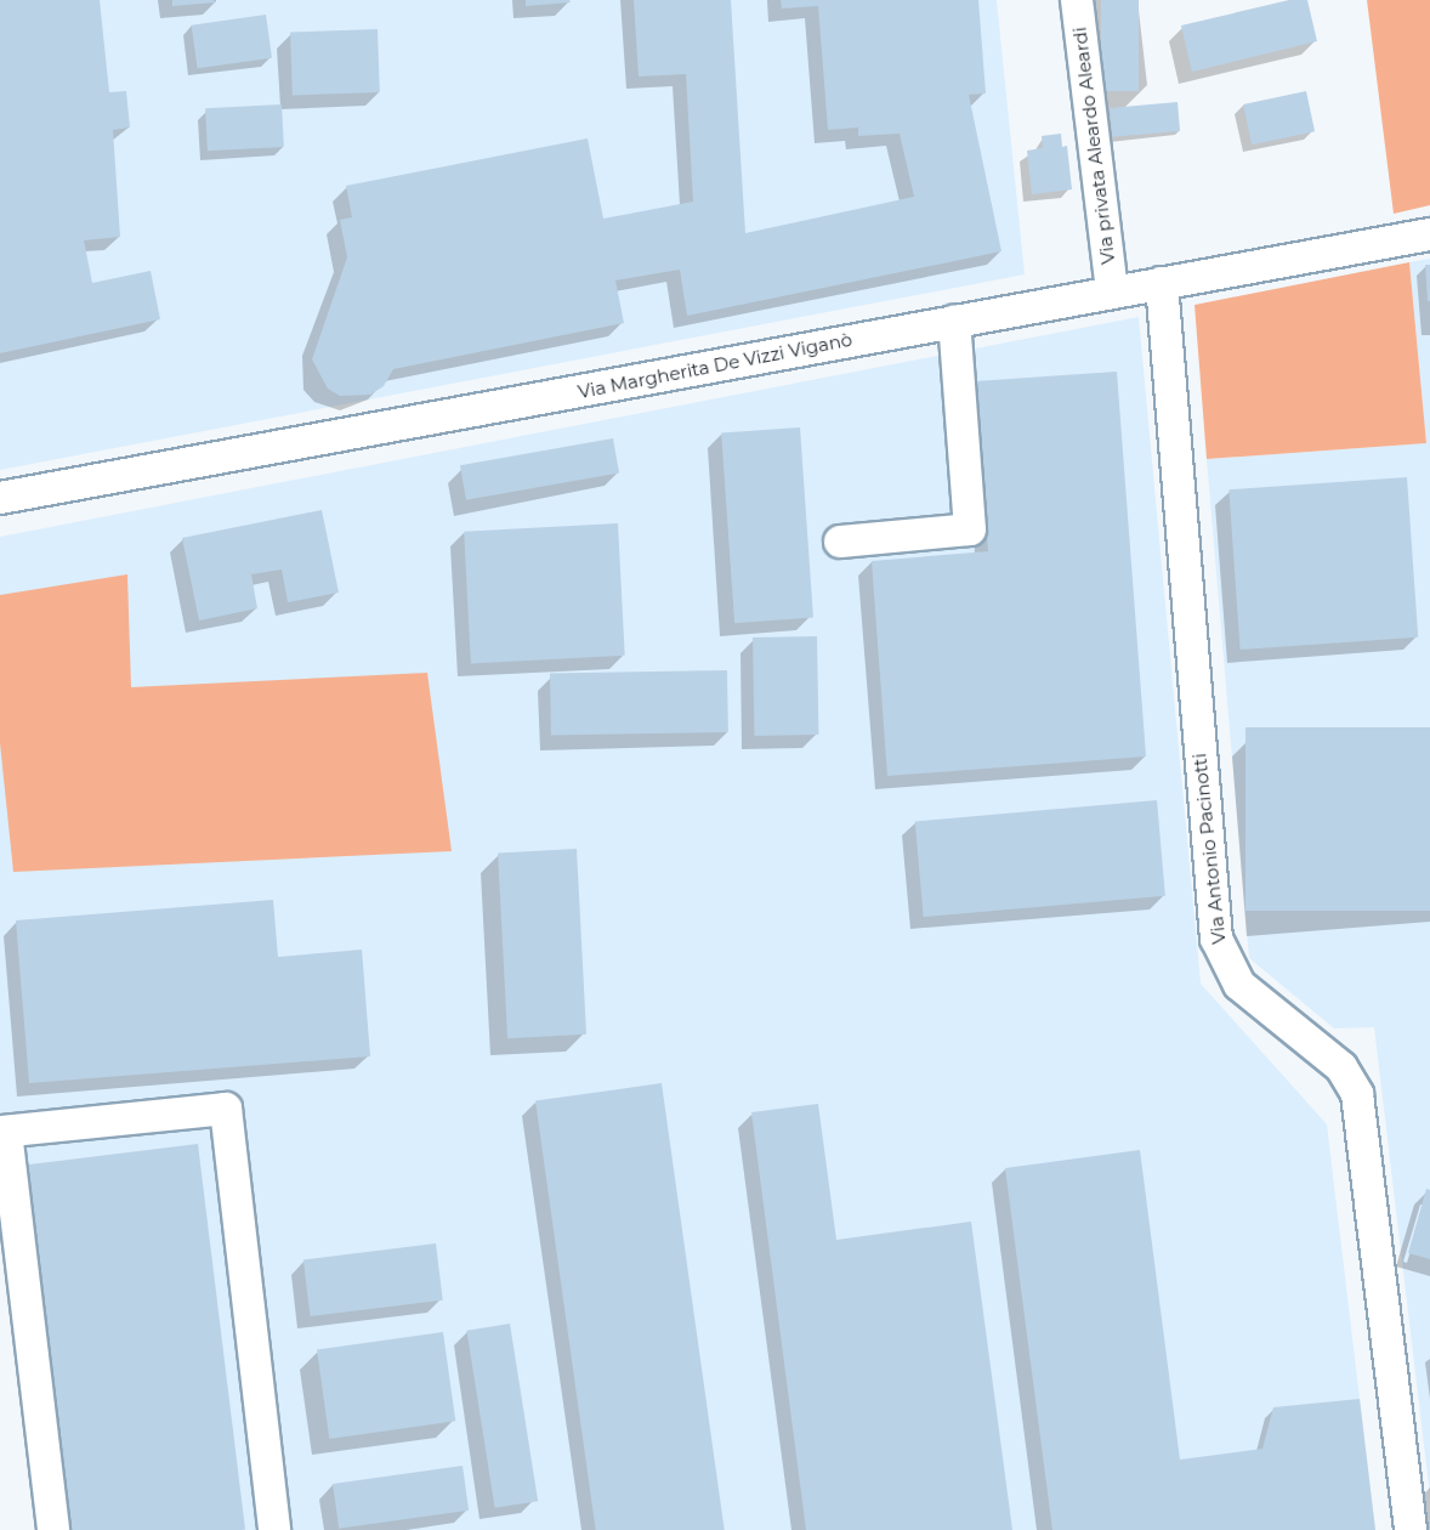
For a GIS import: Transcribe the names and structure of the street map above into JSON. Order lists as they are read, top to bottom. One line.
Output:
{"streets":{"street":["Via privata Aleardo Aleardi","Via Margherita De Vizzi Viganò","Via Antonio Pacinotti"]},"crossings":[["Via privata Aleardo Aleardi","Via Margherita De Vizzi Viganò"],["Via Margherita De Vizzi Viganò","Via Antonio Pacinotti"]]}
